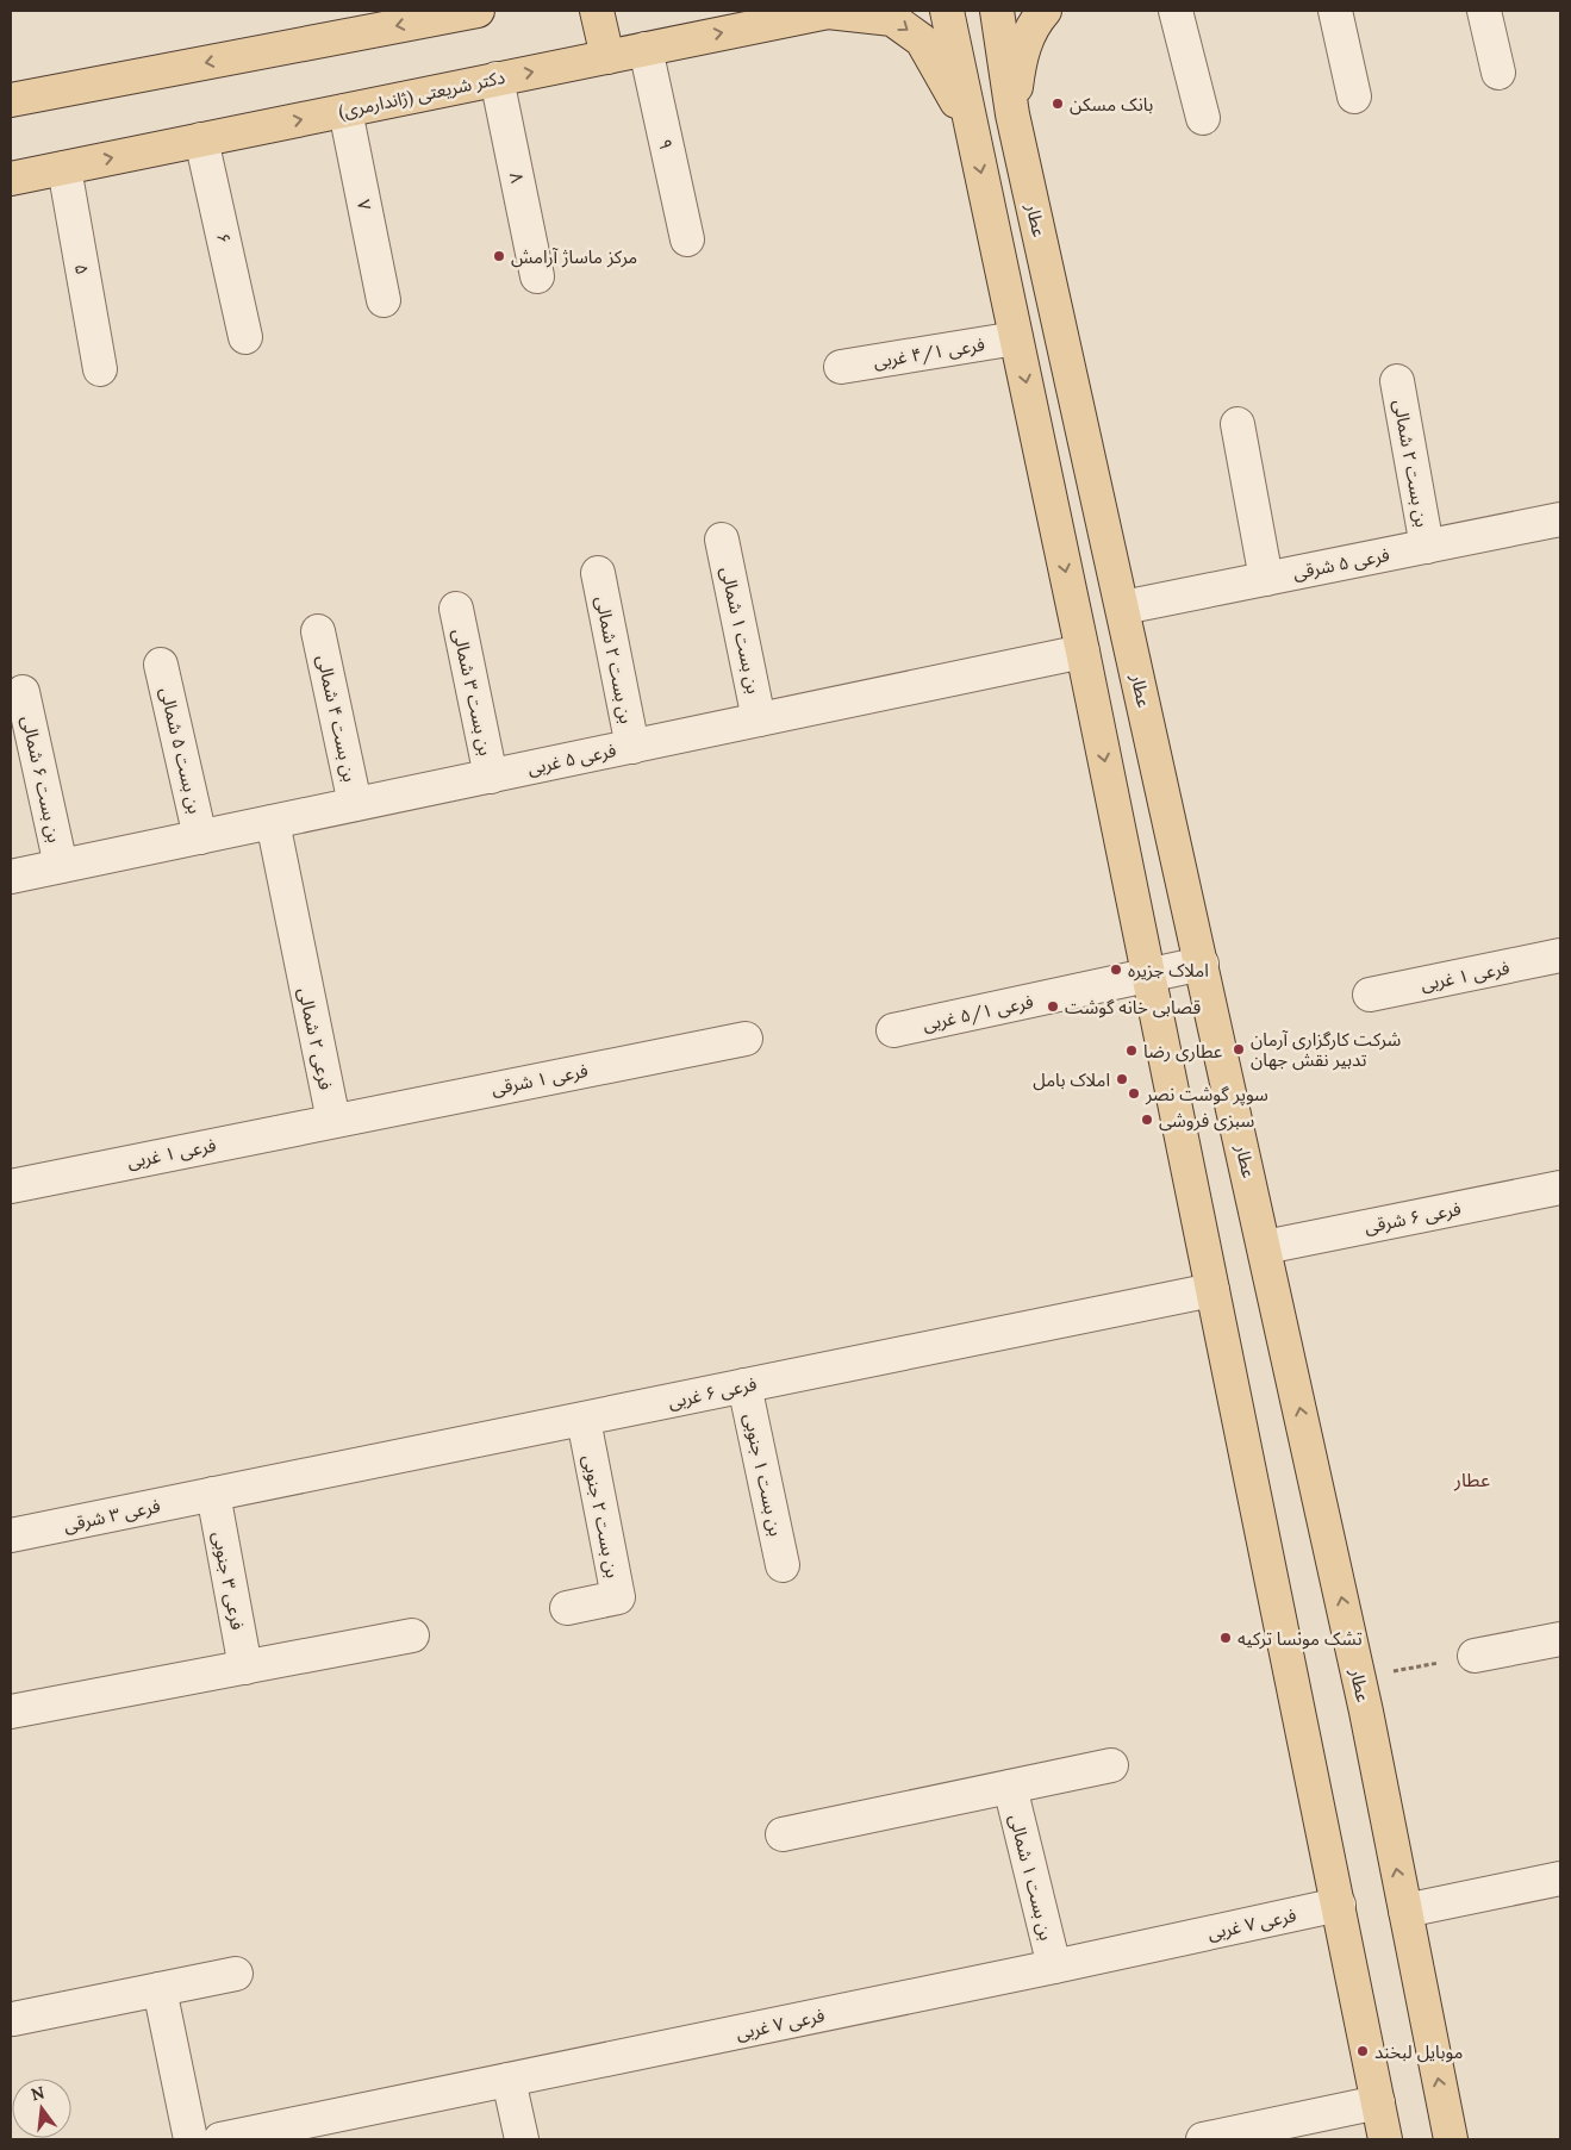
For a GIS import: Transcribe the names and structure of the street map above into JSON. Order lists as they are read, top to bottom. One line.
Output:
{"streets":{"main road":["دکتر شریعتی (ژاندارمری)","عطار"],"street":["۹","۸","۷","۶","۵","فرعی ۴/۱ غربی","بن بست ۲ شمالی","فرعی ۵ شرقی","بن بست ۱ شمالی","بن بست ۳ شمالی","بن بست ۴ شمالی","بن بست ۵ شمالی","فرعی ۵ غربی","بن بست ۶ شمالی","فرعی ۱ غربی","فرعی ۵/۱ غربی","فرعی ۲ شمالی","فرعی ۱ شرقی","فرعی ۶ شرقی","فرعی ۶ غربی","بن بست ۱ جنوبی","فرعی ۳ شرقی","بن بست ۲ جنوبی","فرعی ۳ جنوبی","فرعی ۷ غربی"]},"crossings":[["دکتر شریعتی (ژاندارمری)","۹"],["دکتر شریعتی (ژاندارمری)","۸"],["دکتر شریعتی (ژاندارمری)","۷"],["دکتر شریعتی (ژاندارمری)","۶"],["دکتر شریعتی (ژاندارمری)","۵"],["عطار","فرعی ۵ شرقی"],["عطار","فرعی ۵/۱ غربی"],["عطار","فرعی ۶ شرقی"],["بن بست ۲ شمالی","فرعی ۵ شرقی"],["بن بست ۲ شمالی","فرعی ۵ غربی"],["بن بست ۱ شمالی","فرعی ۵ غربی"],["بن بست ۱ شمالی","فرعی ۷ غربی"],["بن بست ۳ شمالی","فرعی ۵ غربی"],["بن بست ۴ شمالی","فرعی ۵ غربی"],["بن بست ۵ شمالی","فرعی ۵ غربی"],["فرعی ۵ غربی","بن بست ۶ شمالی"],["فرعی ۵ غربی","فرعی ۲ شمالی"],["فرعی ۱ غربی","فرعی ۲ شمالی"],["فرعی ۱ غربی","فرعی ۱ شرقی"],["فرعی ۲ شمالی","فرعی ۱ شرقی"],["فرعی ۶ غربی","بن بست ۱ جنوبی"],["فرعی ۶ غربی","فرعی ۳ شرقی"],["فرعی ۶ غربی","بن بست ۲ جنوبی"],["فرعی ۶ غربی","فرعی ۳ جنوبی"],["فرعی ۳ شرقی","فرعی ۳ جنوبی"]],"districts":["عطار"],"places":["بانک مسکن","مرکز ماساژ آرامش","املاک جزیره","قصابی خانه گوشت","شرکت کارگزاری آرمان تدبیر نقش جهان","عطاری رضا","املاک بامل","سوپر گوشت نصر","سبزی فروشی","تشک مونسا ترکیه","موبایل لبخند"],"north":"top"}
